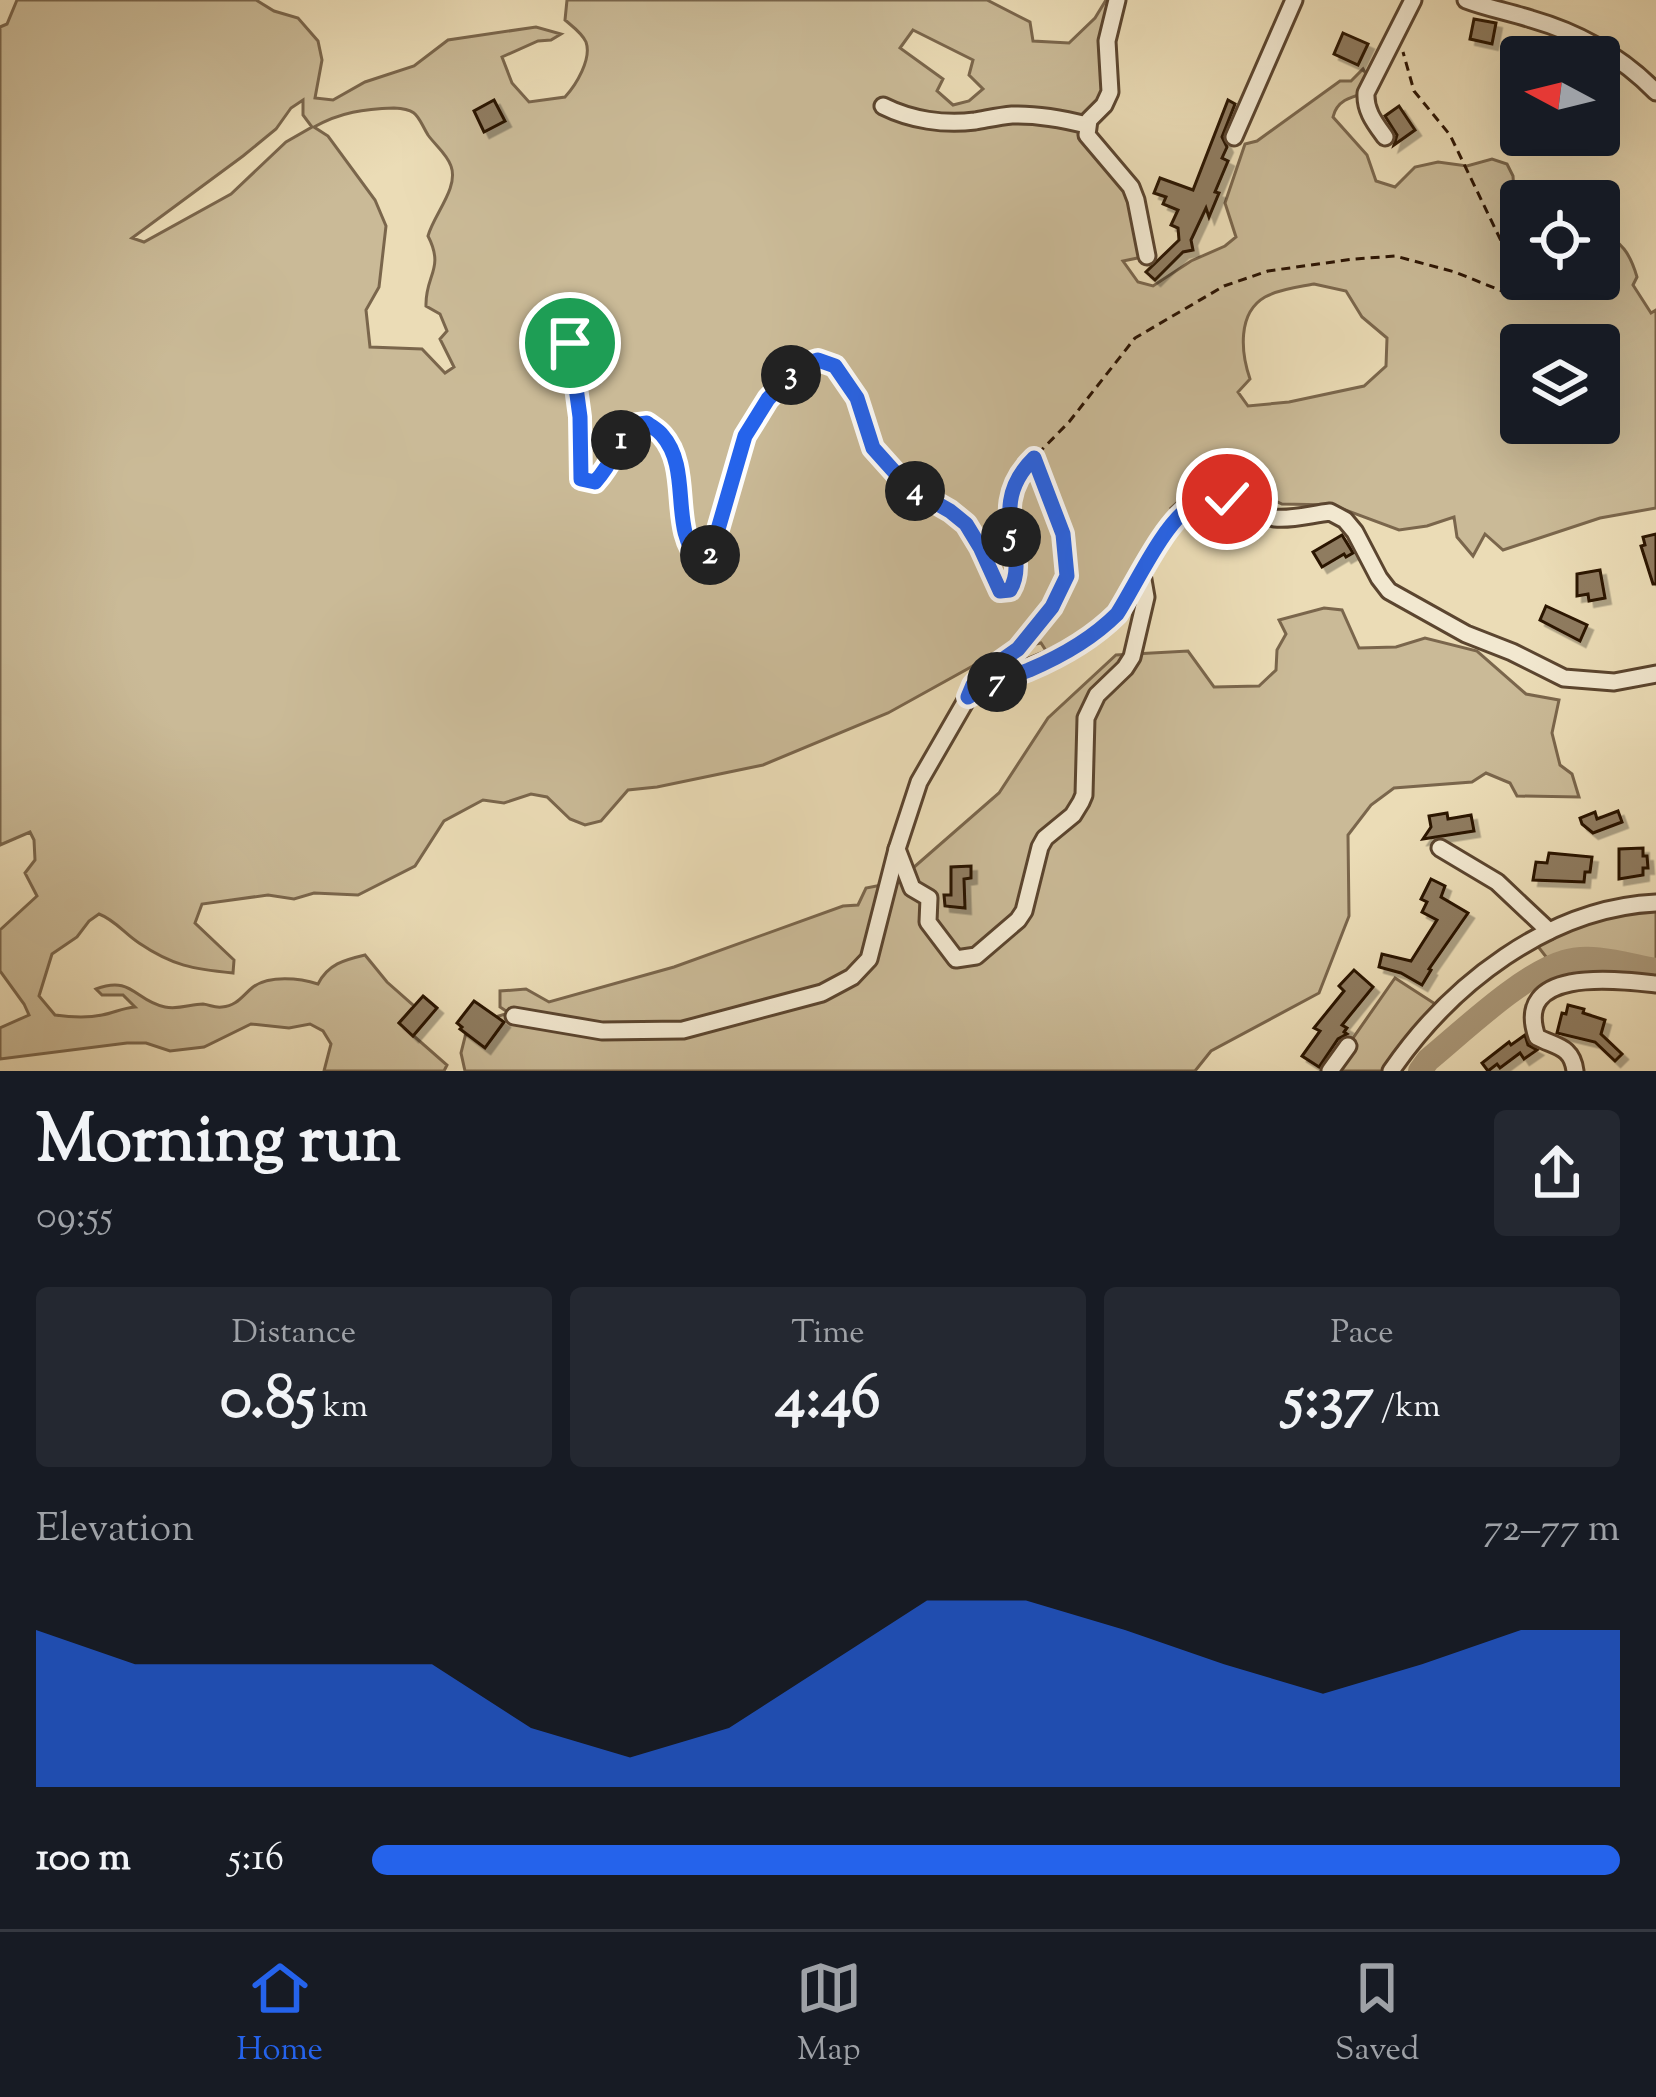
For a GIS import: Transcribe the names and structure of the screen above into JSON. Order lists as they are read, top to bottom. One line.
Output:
{"north":"left","page":{"pins":["3","1","4","5","2","7"],"heading":["Morning run","09:55"],"stats":[["Distance","0.85 km"],["Time","4:46"],["Pace","5:37 /km"]],"chart":["Elevation","72–77 m"],"list":[{"name":"100 m","note":"5:16"}],"tabs":["Home","Map","Saved"]}}
